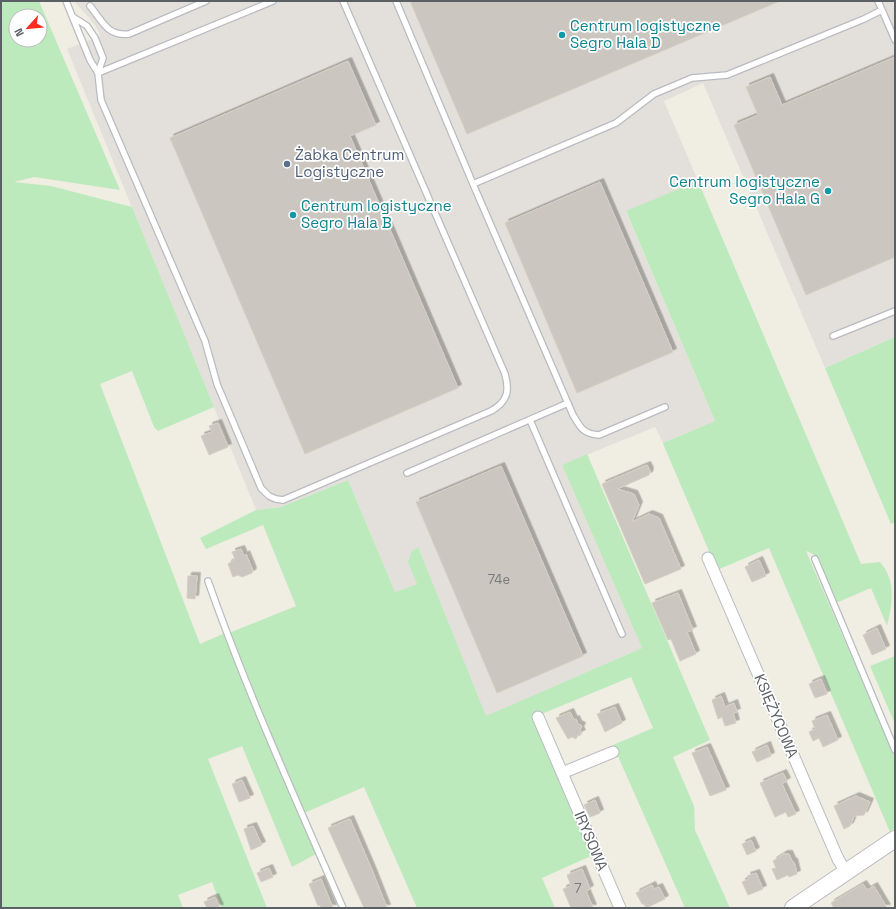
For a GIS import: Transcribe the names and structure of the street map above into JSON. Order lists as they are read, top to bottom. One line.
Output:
{"streets":{"street":["KSIĘŻYCOWA","IRYSOWA"]},"places":["Centrum logistyczne Segro Hala D","Żabka Centrum Logistyczne","Centrum logistyczne Segro Hala G","Centrum logistyczne Segro Hala B"],"house_numbers":["74e","7"],"north":"bottom left"}
